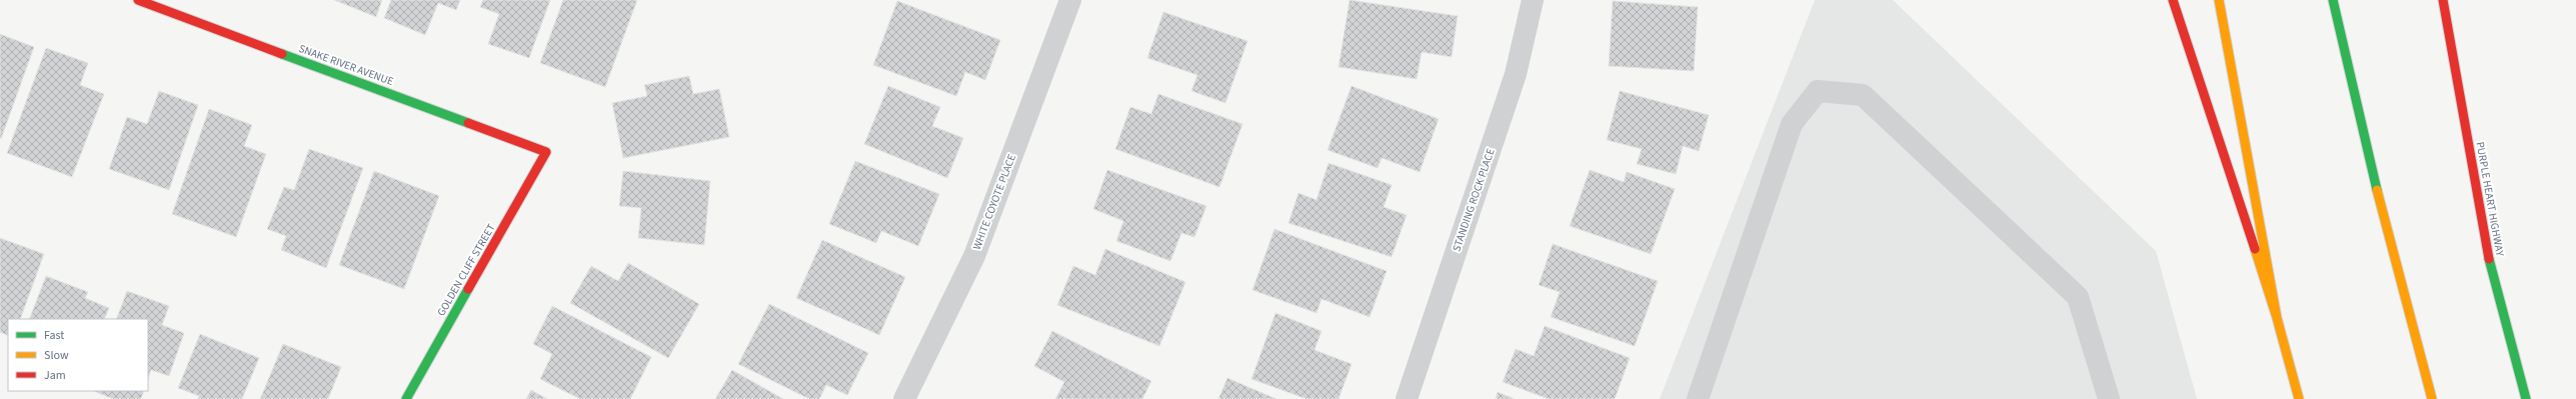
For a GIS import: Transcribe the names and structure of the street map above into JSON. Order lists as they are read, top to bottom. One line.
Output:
{"streets":{"main road":["SNAKE RIVER AVENUE","PURPLE HEART HIGHWAY","GOLDEN CLIFF STREET"],"street":["STANDING ROCK PLACE","WHITE COYOTE PLACE"]},"crossings":[["SNAKE RIVER AVENUE","GOLDEN CLIFF STREET"]],"legend":["Fast","Slow","Jam"]}
